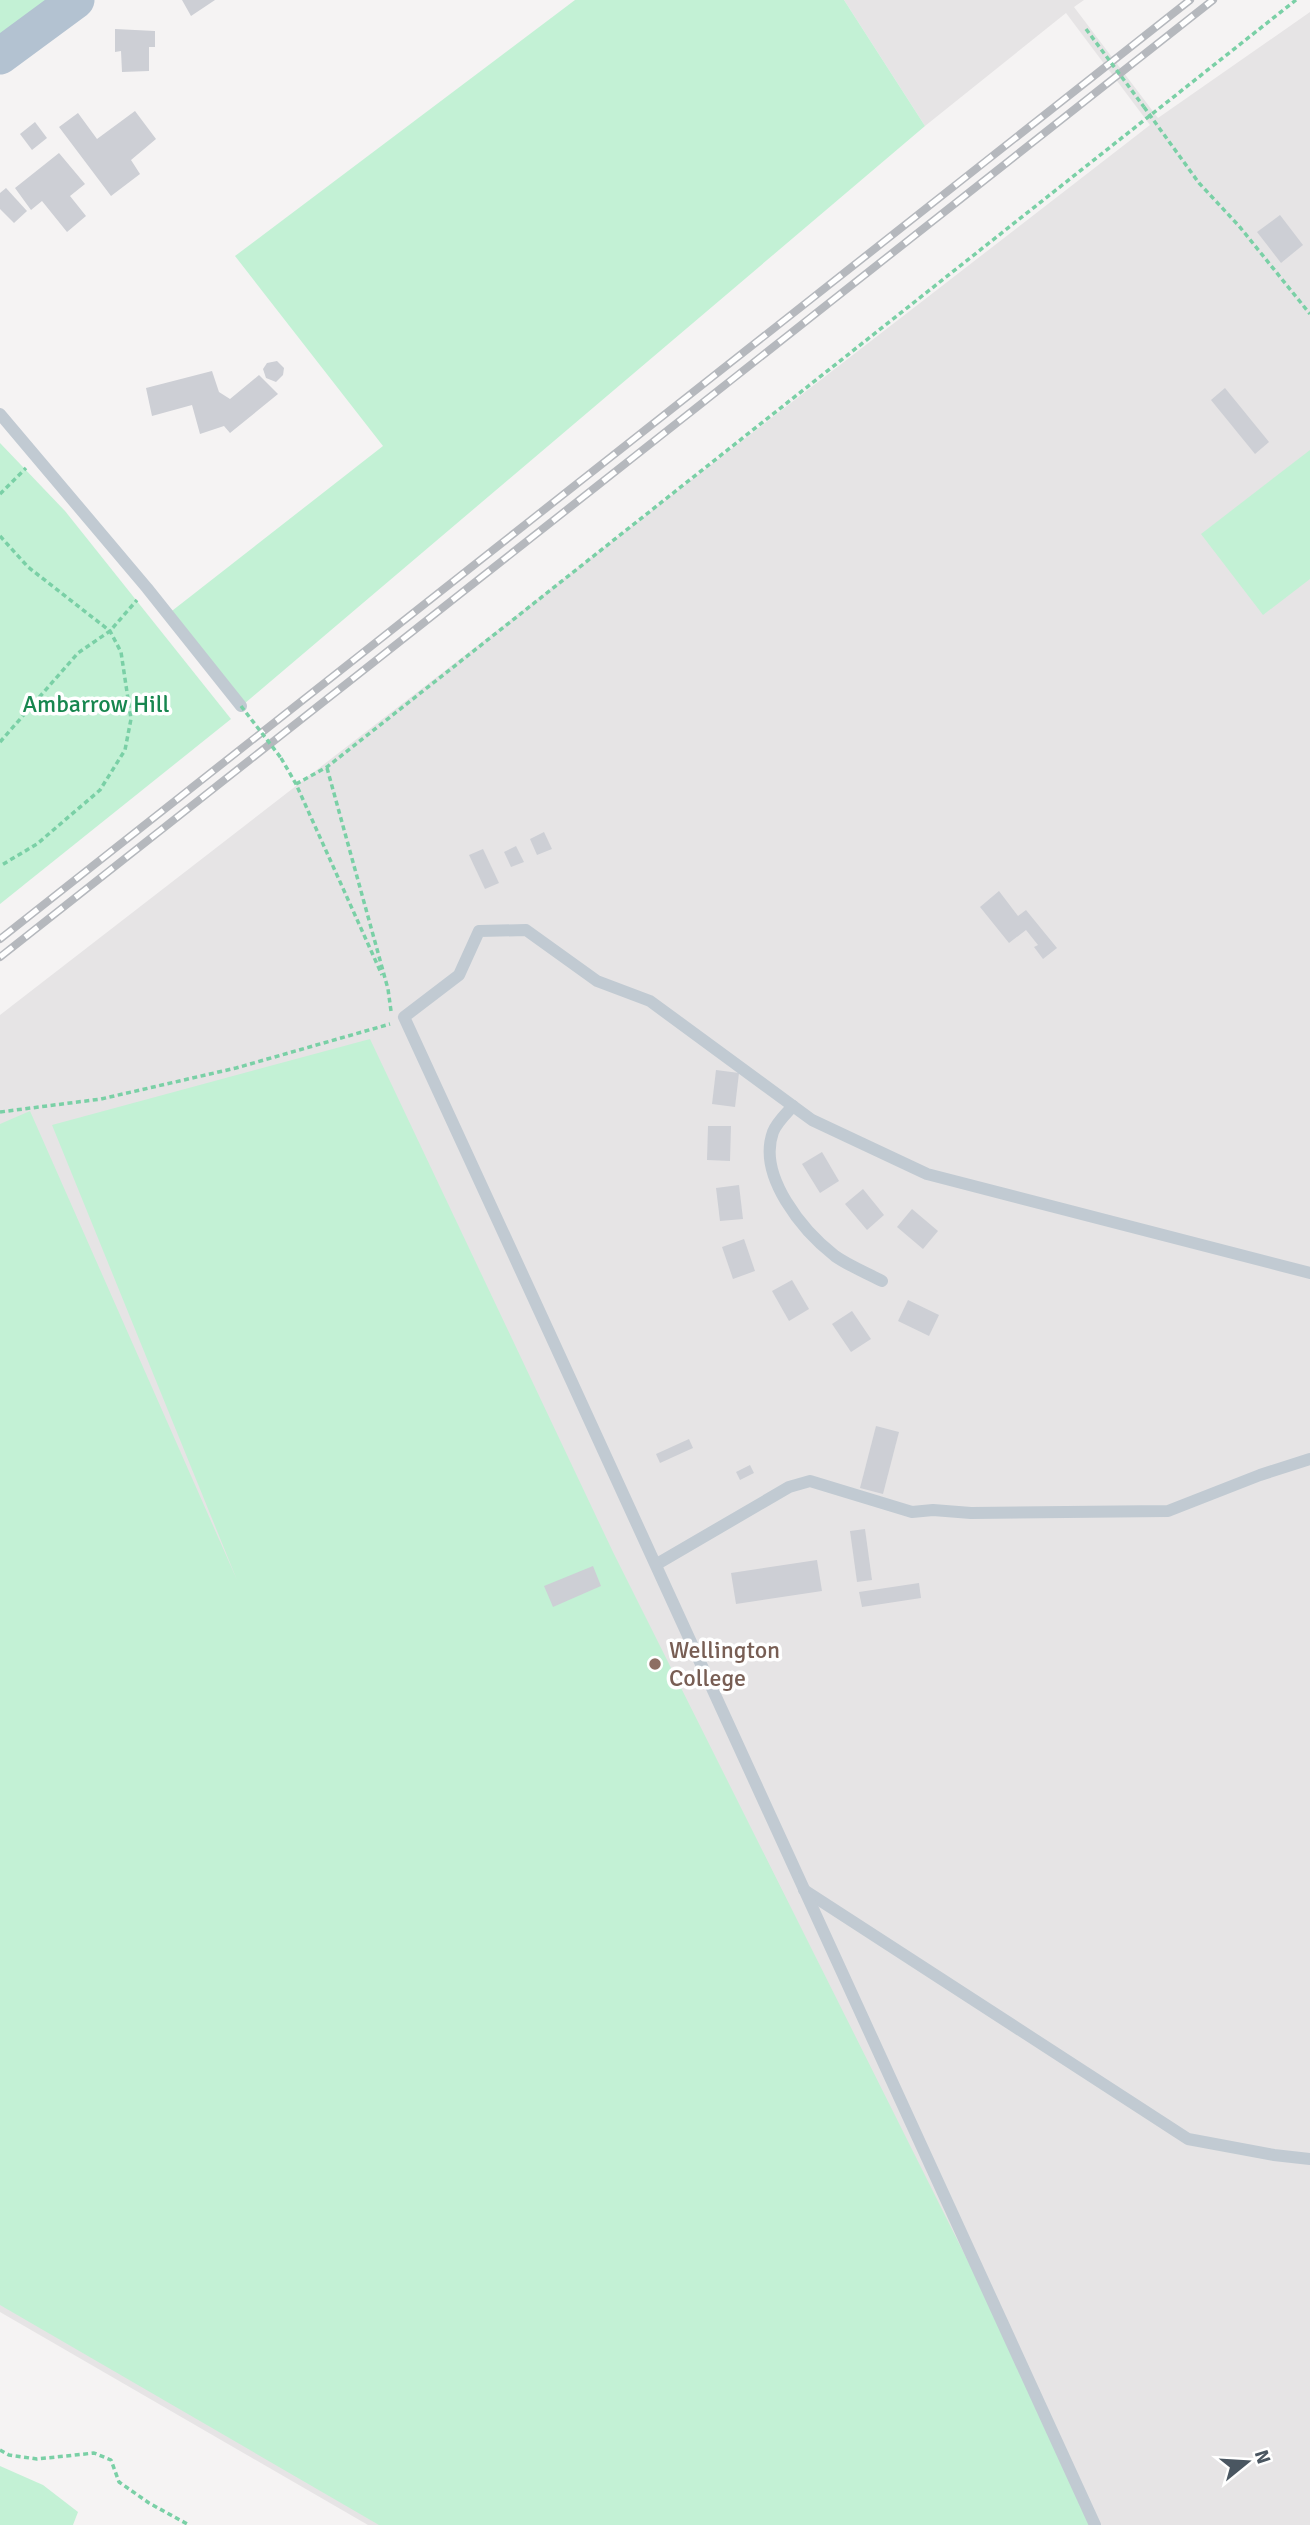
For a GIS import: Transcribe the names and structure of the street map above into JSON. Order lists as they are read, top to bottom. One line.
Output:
{"parks":["Ambarrow Hill"],"places":["Wellington College"],"north":"right"}
